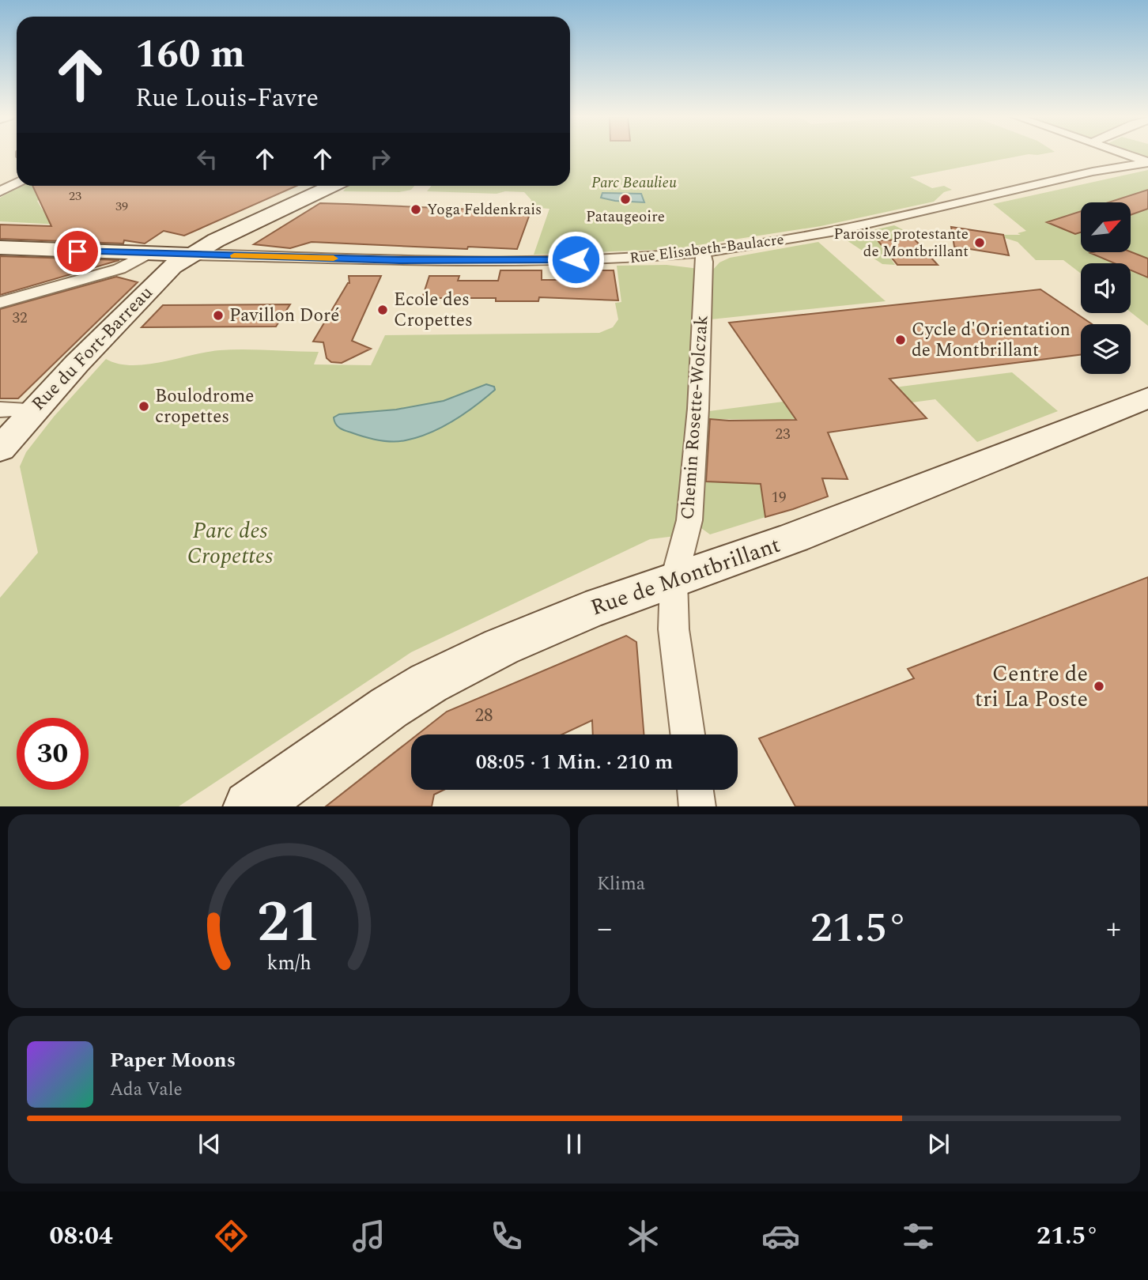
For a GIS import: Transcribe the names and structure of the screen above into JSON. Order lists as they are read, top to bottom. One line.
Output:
{"streets":{"main road":["Rue du Fort-Barreau","Rue de Montbrillant"],"street":["Rue Elisabeth-Baulacre","Chemin Rosette-Wolczak"]},"crossings":[["Rue Elisabeth-Baulacre","Rue du Fort-Barreau"],["Rue Elisabeth-Baulacre","Chemin Rosette-Wolczak"],["Chemin Rosette-Wolczak","Rue de Montbrillant"]],"parks":["Parc Beaulieu","Parc des Cropettes"],"places":["Pataugeoire","Yoga Feldenkrais","Paroisse protestante de Montbrillant","Ecole des Cropettes","Pavillon Doré","Cycle d'Orientation de Montbrillant","Boulodrome cropettes","Centre de tri La Poste"],"house_numbers":["23","39","32","23","19","28"],"north":"top right","page":{"turn":["160 m","Rue Louis-Favre"],"limit":"30","trip":"08:05 · 1 Min. · 210 m","tile":"Klima","heat":["−","21.5°","+"],"song":["Paper Moons","Ada Vale"],"tabs":["08:04","21.5°"],"gauge":["21","km/h"]}}
